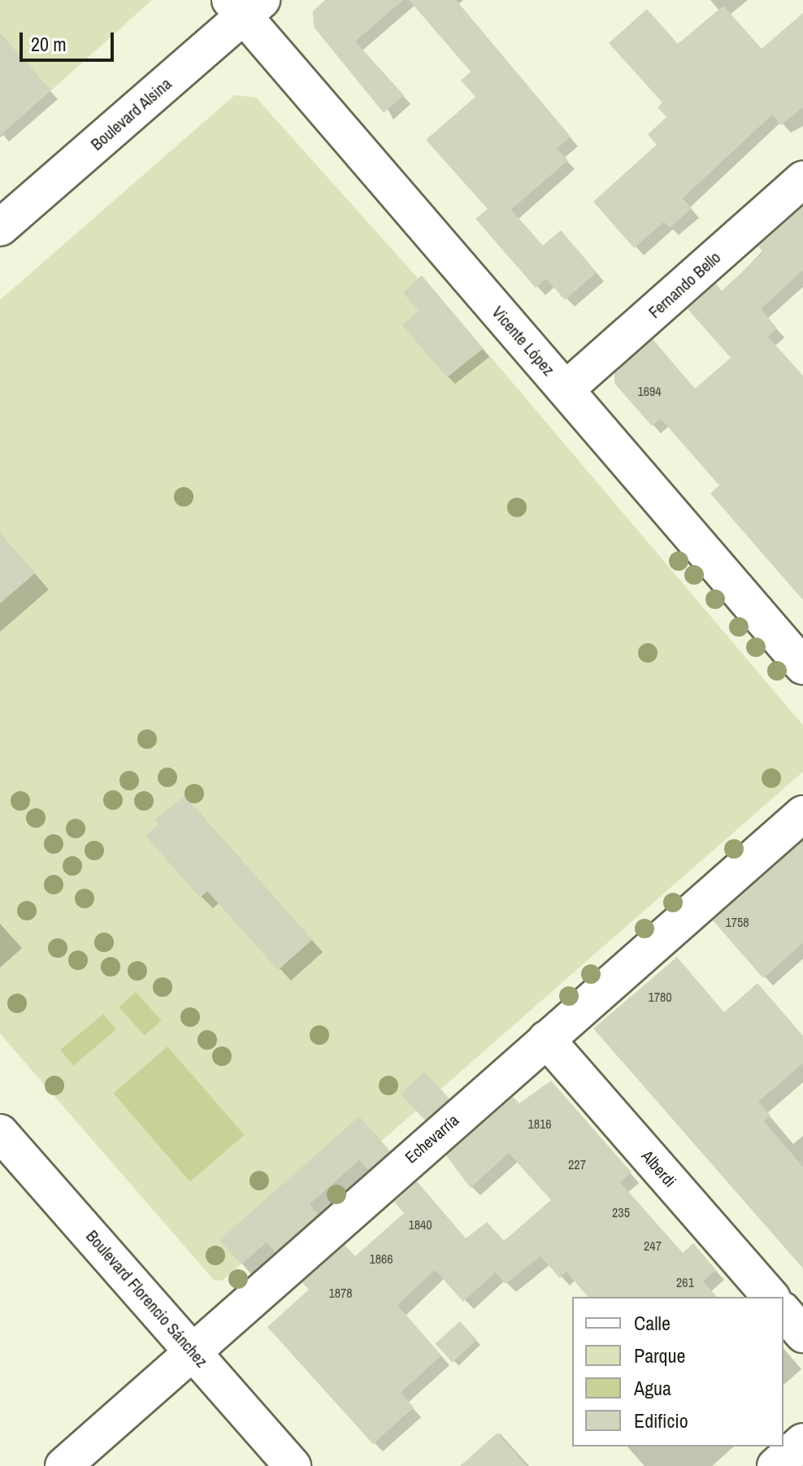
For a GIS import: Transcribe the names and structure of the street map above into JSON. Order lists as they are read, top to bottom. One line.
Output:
{"streets":{"street":["Boulevard Alsina","Fernando Bello","Vicente López","Echevarría","Alberdi","Boulevard Florencio Sánchez"]},"crossings":[["Boulevard Alsina","Vicente López"],["Fernando Bello","Vicente López"],["Echevarría","Alberdi"],["Echevarría","Boulevard Florencio Sánchez"]],"house_numbers":["1694","1758","1780","1816","227","235","1840","247","1866","261","1878"],"legend":["Calle","Parque","Agua","Edificio"],"scale_bar":"20 m"}
